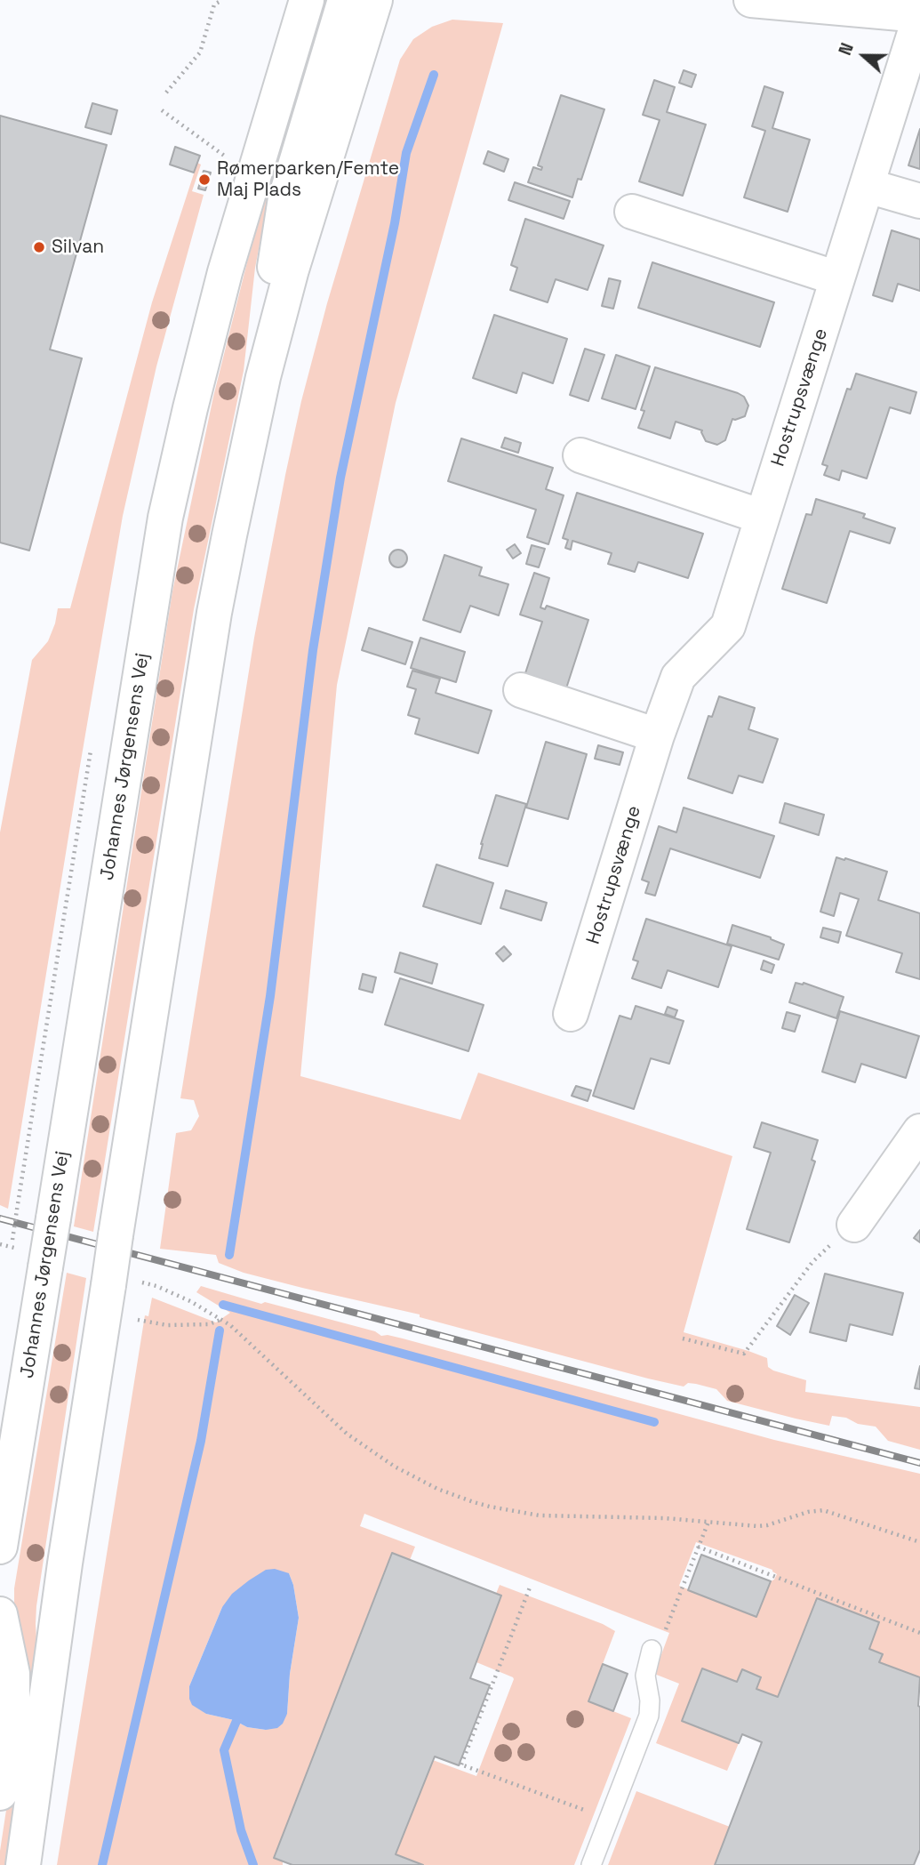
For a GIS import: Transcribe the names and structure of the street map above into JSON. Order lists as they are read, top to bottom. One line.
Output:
{"streets":{"street":["Hostrupsvænge","Johannes Jørgensens Vej"]},"places":["Rømerparken/Femte Maj Plads","Silvan"],"north":"left"}
